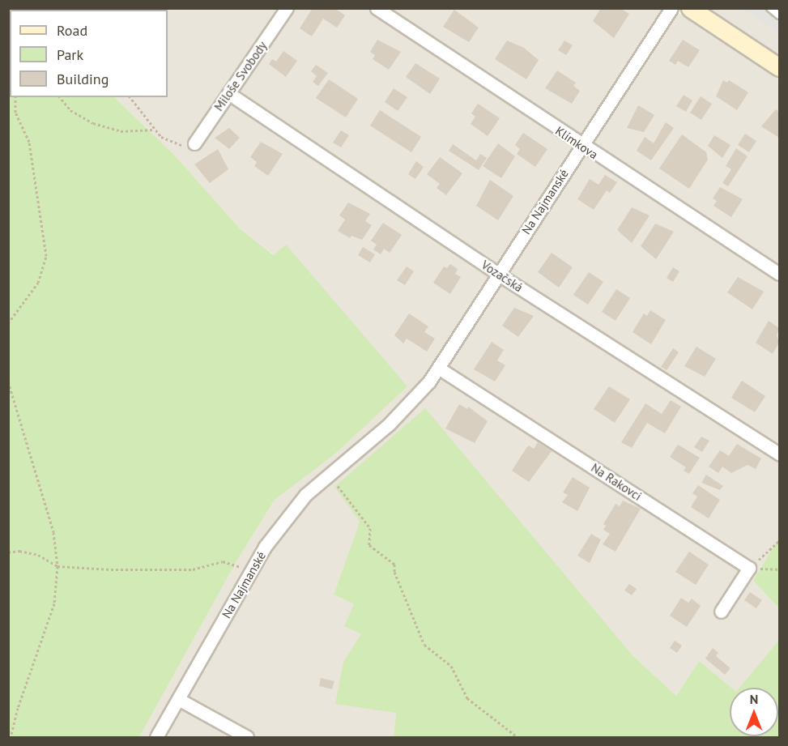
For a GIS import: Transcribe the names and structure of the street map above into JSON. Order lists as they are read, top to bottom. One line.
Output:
{"streets":{"street":["Miloše Svobody","Klímkova","Na Najmanské","Vozačská","Na Rakovci"]},"crossings":[["Miloše Svobody","Vozačská"],["Klímkova","Na Najmanské"],["Na Najmanské","Vozačská"],["Na Najmanské","Na Rakovci"]],"legend":["Road","Park","Building"],"north":"top"}
